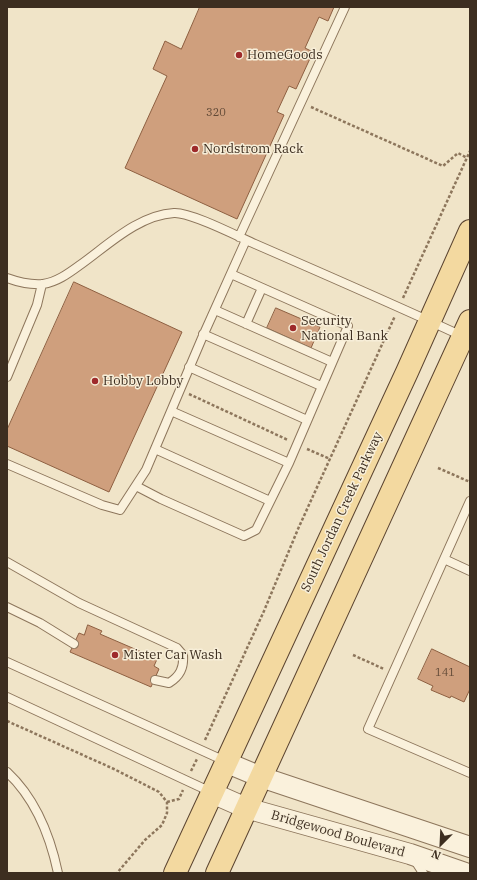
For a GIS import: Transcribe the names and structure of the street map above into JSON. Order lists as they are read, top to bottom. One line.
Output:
{"streets":{"main road":["South Jordan Creek Parkway"],"street":["Bridgewood Boulevard"]},"crossings":[["South Jordan Creek Parkway","Bridgewood Boulevard"]],"places":["HomeGoods","Nordstrom Rack","Security National Bank","Hobby Lobby","Mister Car Wash"],"house_numbers":["320","141"],"north":"bottom left"}
